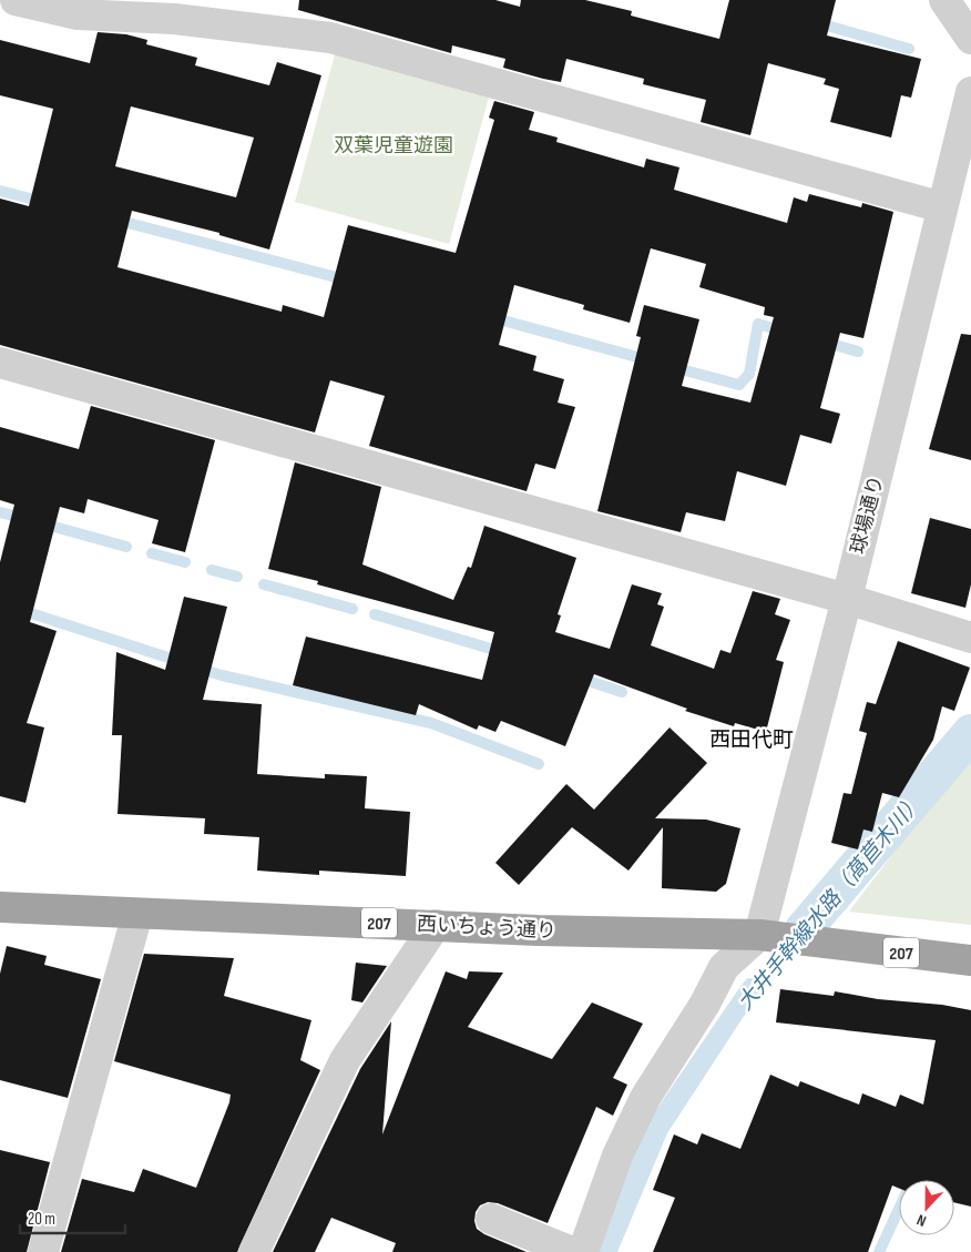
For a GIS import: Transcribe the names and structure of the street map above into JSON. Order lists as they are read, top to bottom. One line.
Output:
{"streets":{"highway":["207","西いちょう通り"],"street":["球場通り"]},"crossings":[["球場通り","西いちょう通り"]],"districts":["西田代町"],"water":["大井手幹線水路（萵苣木川）"],"parks":["双葉児童遊園"],"scale_bar":"20 m","north":"bottom"}
